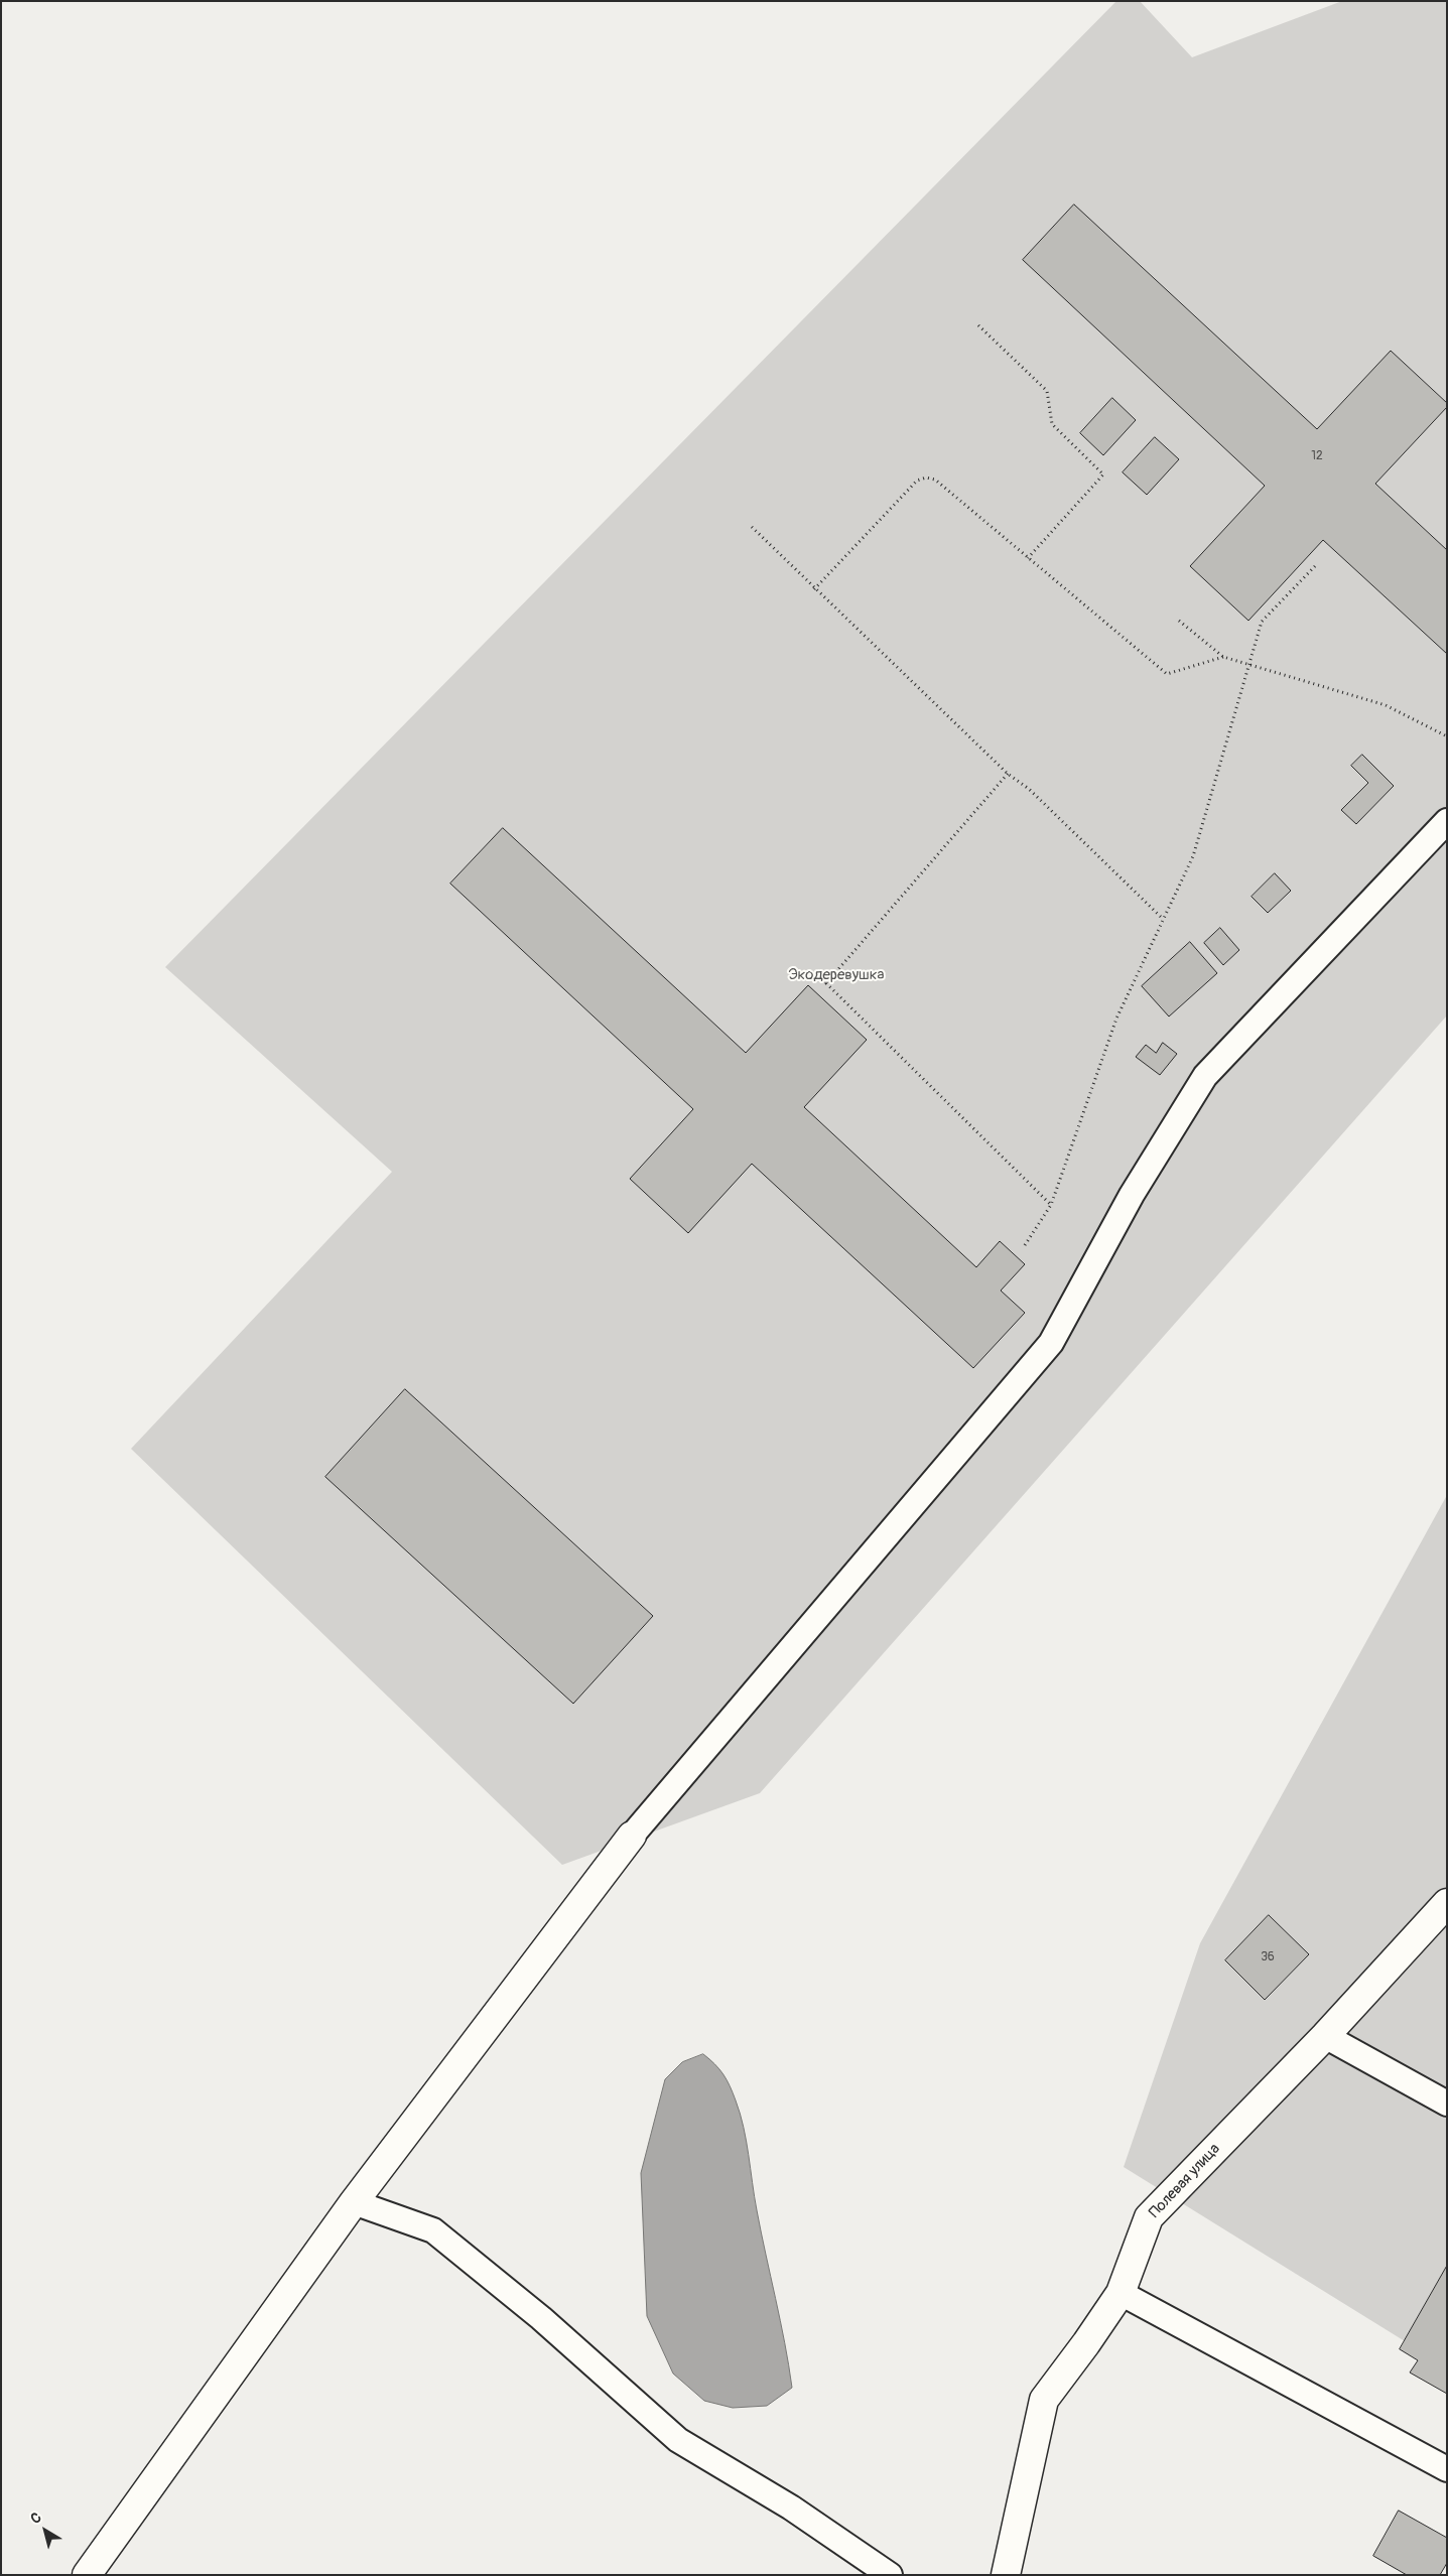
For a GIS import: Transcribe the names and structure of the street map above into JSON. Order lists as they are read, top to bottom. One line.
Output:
{"streets":{"street":["Полевая улица"]},"parks":["Экодеревушка"],"house_numbers":["12","36"],"north":"top left"}
